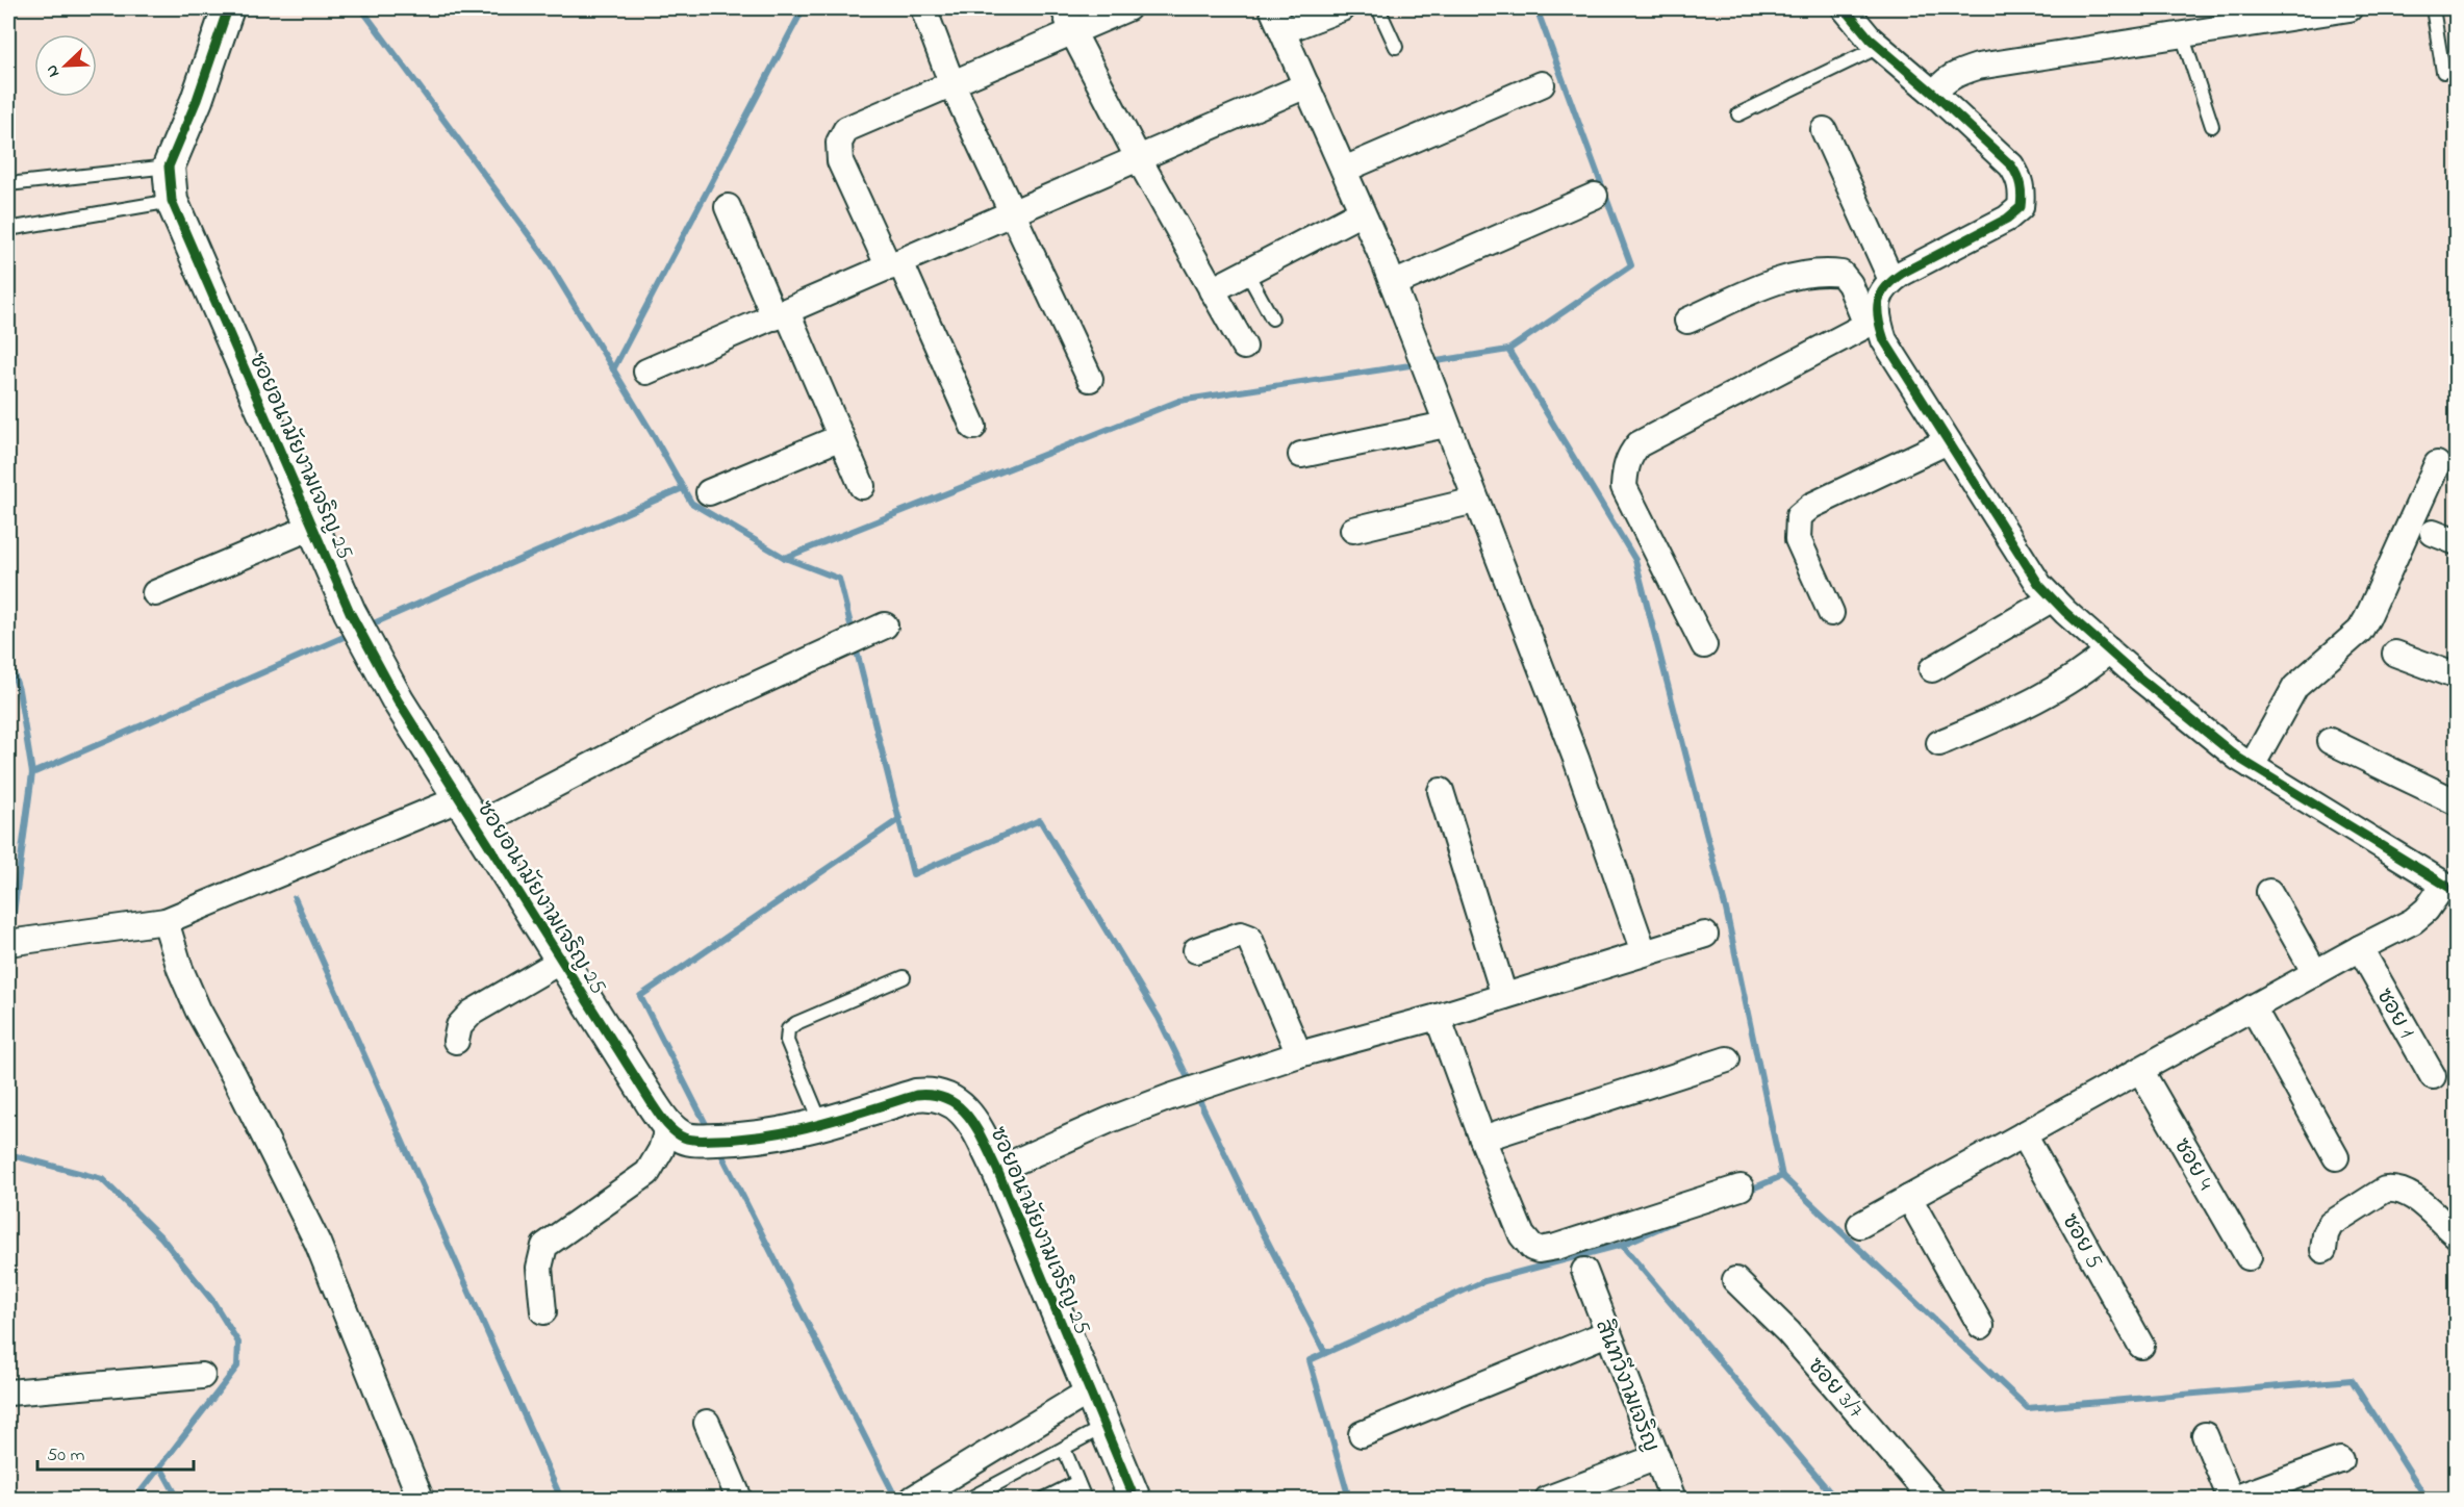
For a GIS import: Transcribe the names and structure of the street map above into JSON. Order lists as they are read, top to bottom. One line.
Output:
{"streets":{"street":["ซอยอนามัยงามเจริญ 25","ซอย 1","ซอย 4","ซอย 5","สินทวีงามเจริญ","ซอย 3/7"]},"scale_bar":"50 m","north":"bottom left"}
